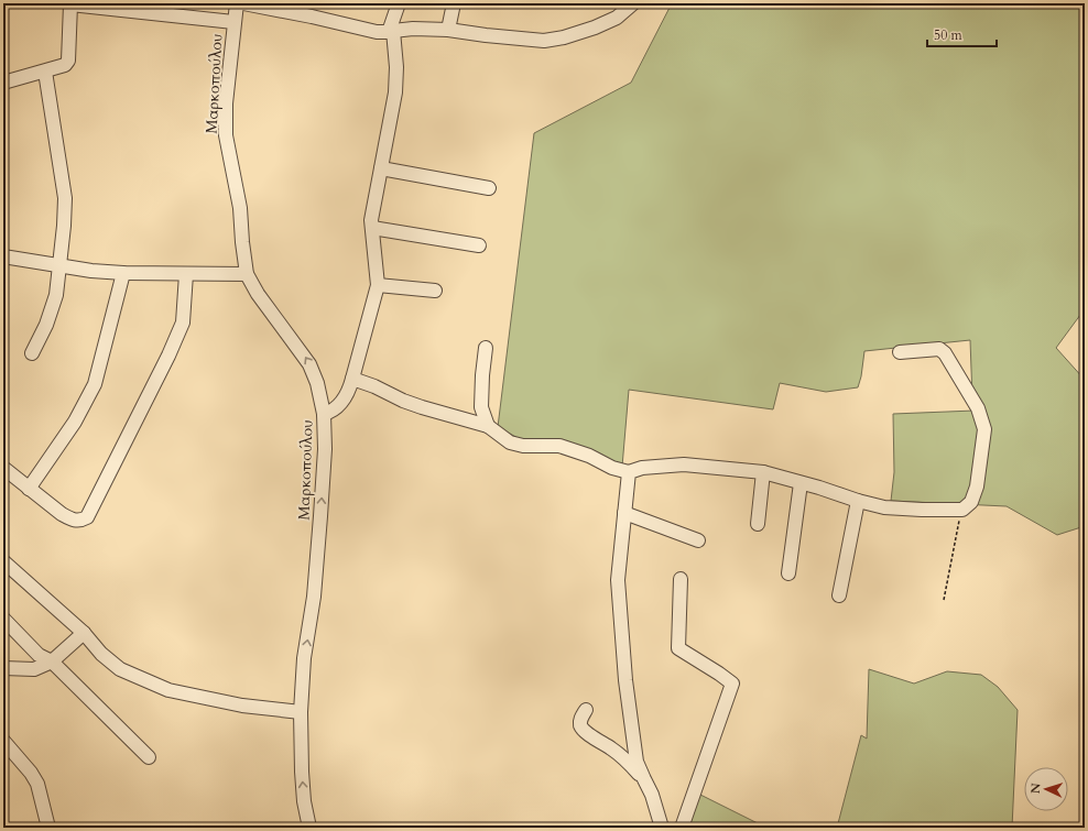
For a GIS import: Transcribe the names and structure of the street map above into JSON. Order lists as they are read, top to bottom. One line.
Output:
{"streets":{"street":["Μαρκοπούλου"]},"one_way":["Μαρκοπούλου"],"scale_bar":"50 m","north":"left"}
